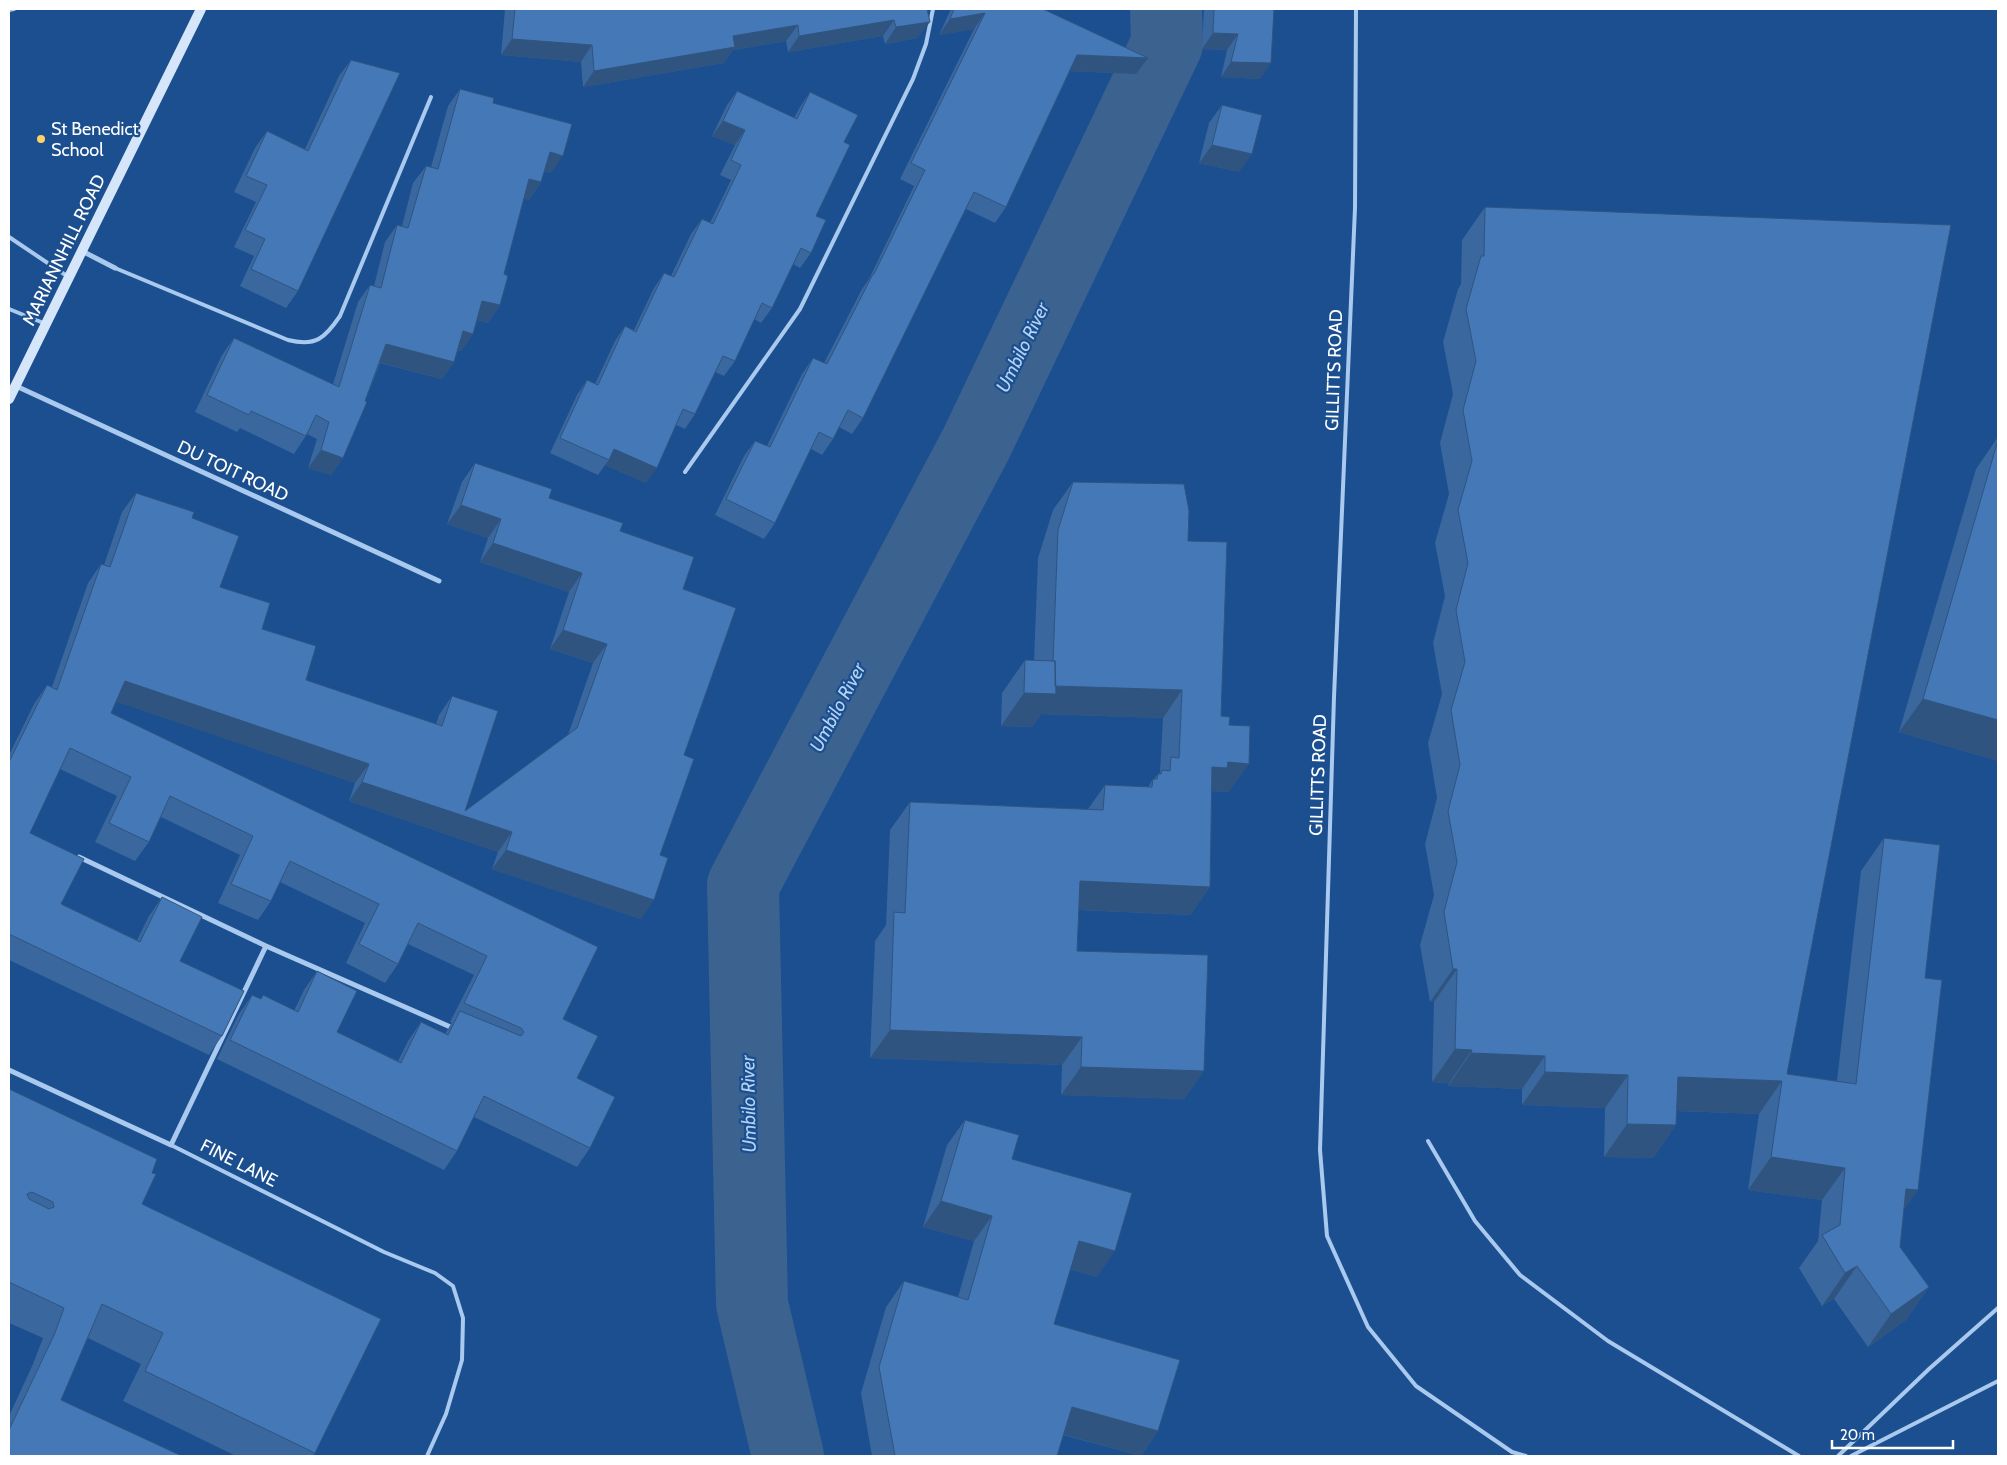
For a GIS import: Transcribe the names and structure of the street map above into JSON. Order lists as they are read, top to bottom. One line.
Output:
{"streets":{"street":["MARIANNHILL ROAD","DU TOIT ROAD","FINE LANE"],"lane":["GILLITTS ROAD"]},"crossings":[["MARIANNHILL ROAD","DU TOIT ROAD"]],"water":["Umbilo River"],"places":["St Benedict School"],"scale_bar":"20 m"}
